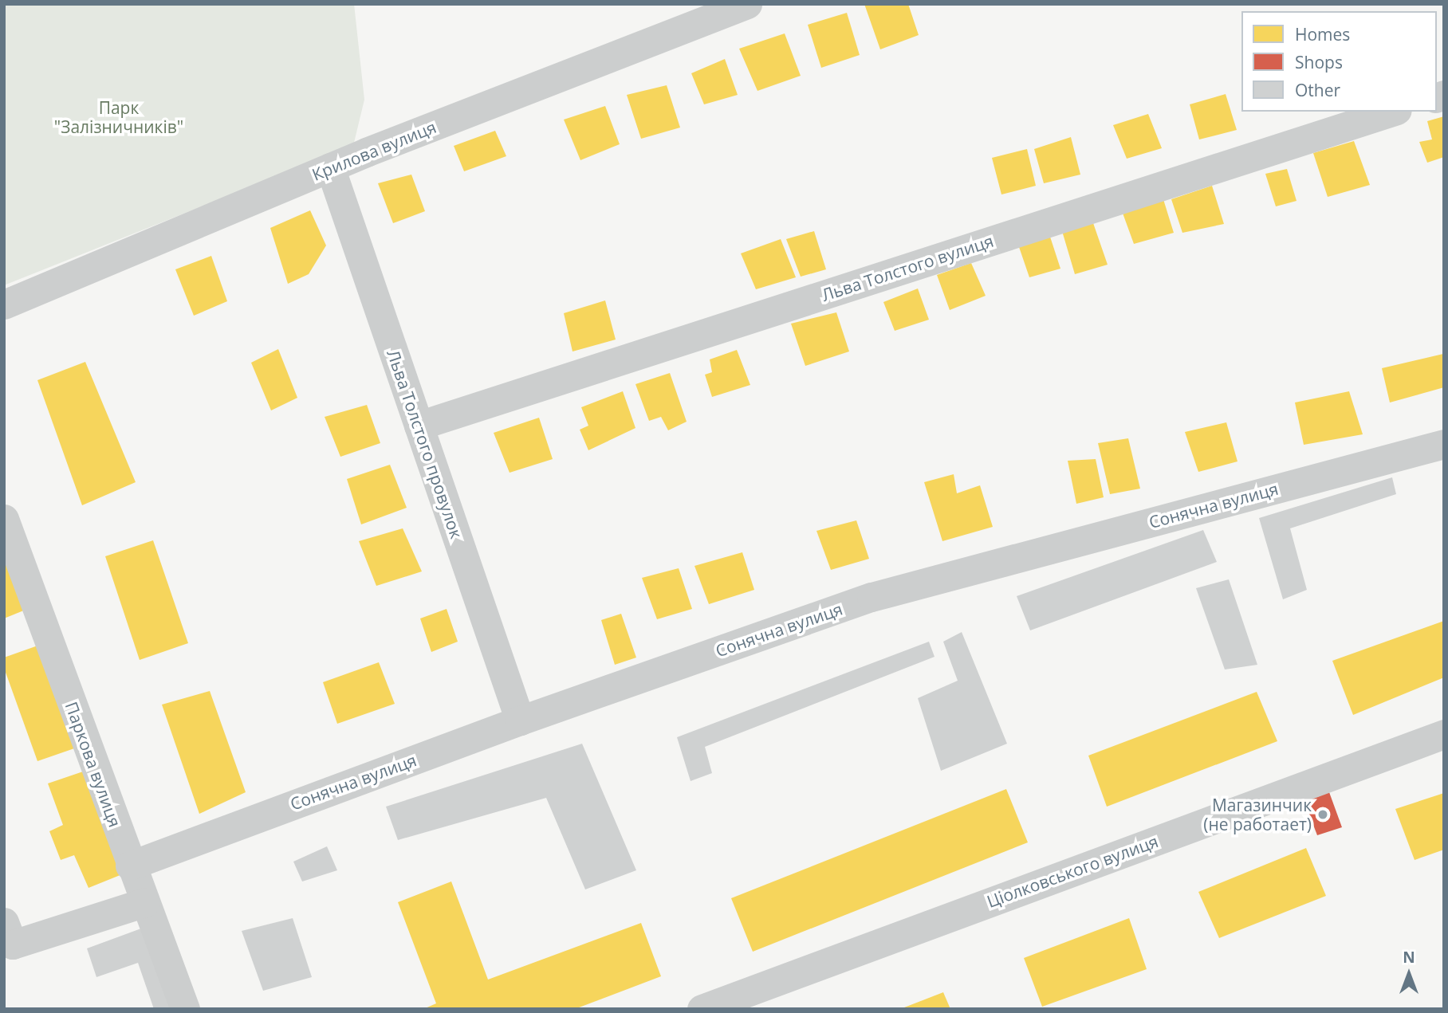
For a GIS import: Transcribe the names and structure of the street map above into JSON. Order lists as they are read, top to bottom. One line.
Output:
{"streets":{"street":["Крилова вулиця","Льва Толстого вулиця","Льва Толстого провулок","Сонячна вулиця","Паркова вулиця","Ціолковського вулиця"]},"crossings":[["Крилова вулиця","Льва Толстого провулок"],["Льва Толстого вулиця","Льва Толстого провулок"],["Льва Толстого провулок","Сонячна вулиця"],["Сонячна вулиця","Паркова вулиця"]],"parks":["Парк \"Залізничників\""],"places":["Магазинчик (не работает)"],"legend":["Homes","Shops","Other"],"north":"top"}
